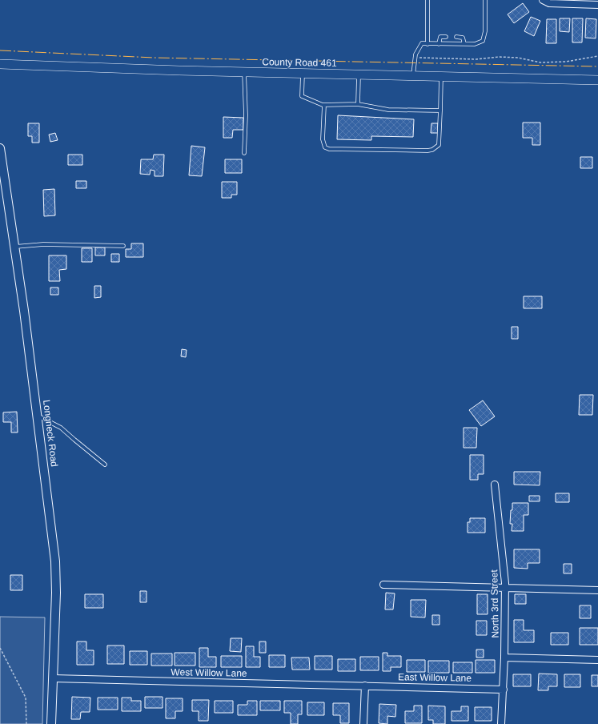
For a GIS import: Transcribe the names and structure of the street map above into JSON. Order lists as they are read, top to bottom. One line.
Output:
{"streets":{"main road":["County Road 461"],"street":["Longneck Road","North 3rd Street","West Willow Lane","East Willow Lane"]},"crossings":[["Longneck Road","West Willow Lane"],["North 3rd Street","East Willow Lane"],["West Willow Lane","East Willow Lane"]]}
